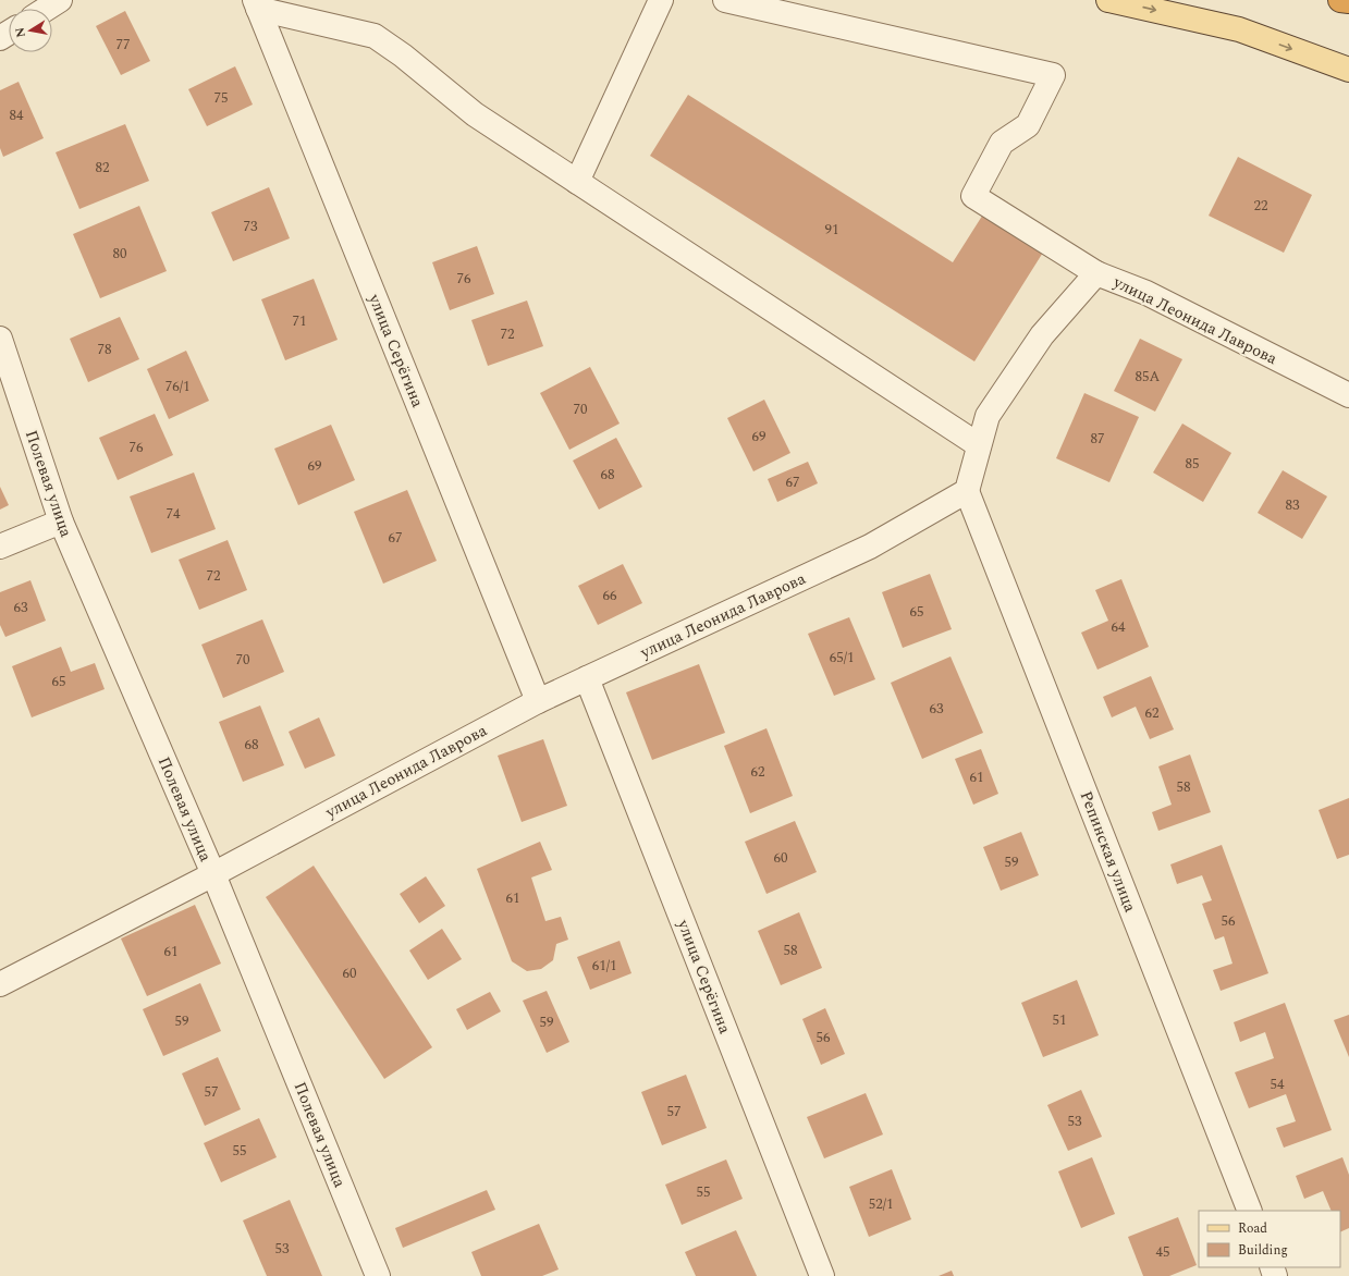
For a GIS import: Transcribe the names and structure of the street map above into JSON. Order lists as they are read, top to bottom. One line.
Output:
{"streets":{"street":["улица Леонида Лаврова","улица Серёгина","Полевая улица","Репинская улица"]},"crossings":[["улица Леонида Лаврова","улица Серёгина"],["улица Леонида Лаврова","Полевая улица"],["улица Леонида Лаврова","Репинская улица"]],"house_numbers":["77","75","84","82","22","73","91","80","76","71","72","78","85А","76/1","70","69","87","76","85","69","68","67","83","74","67","72","66","63","65","64","65/1","70","65","63","62","68","62","61","58","60","59","61","56","58","61","61/1","60","51","59","59","56","54","57","57","53","55","55","52/1","53","45"],"legend":["Road","Building"],"north":"left"}
